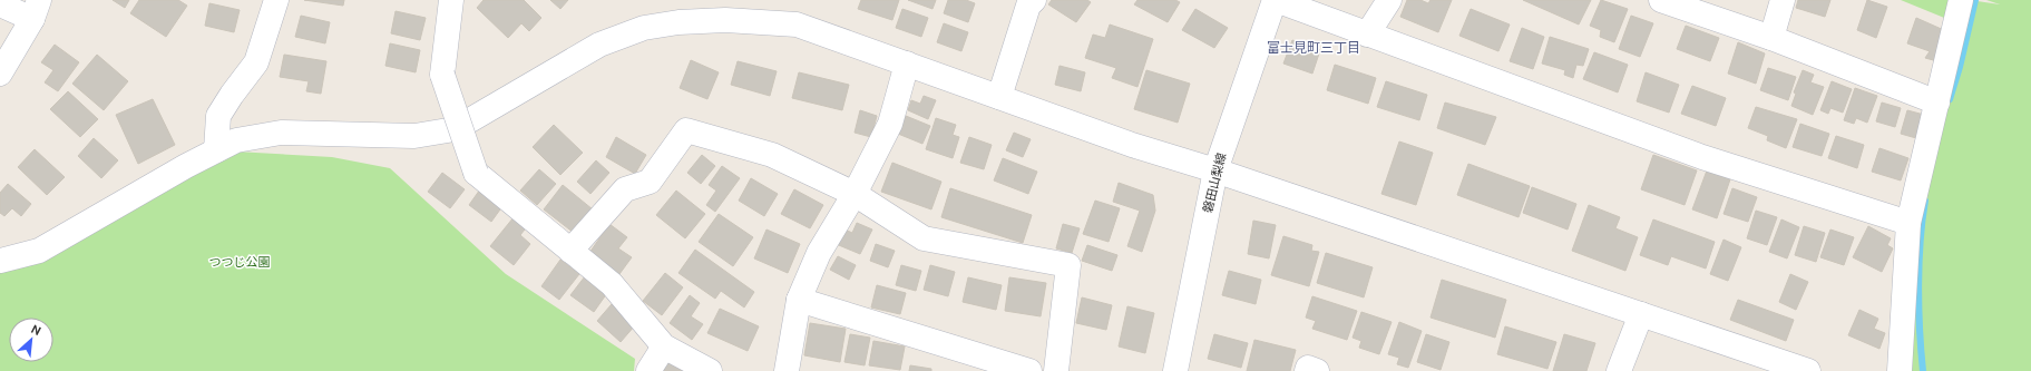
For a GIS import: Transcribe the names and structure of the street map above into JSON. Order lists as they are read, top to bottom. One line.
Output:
{"streets":{"street":["磐田山梨線"]},"districts":["富士見町三丁目"],"parks":["つつじ公園"],"north":"top right"}
